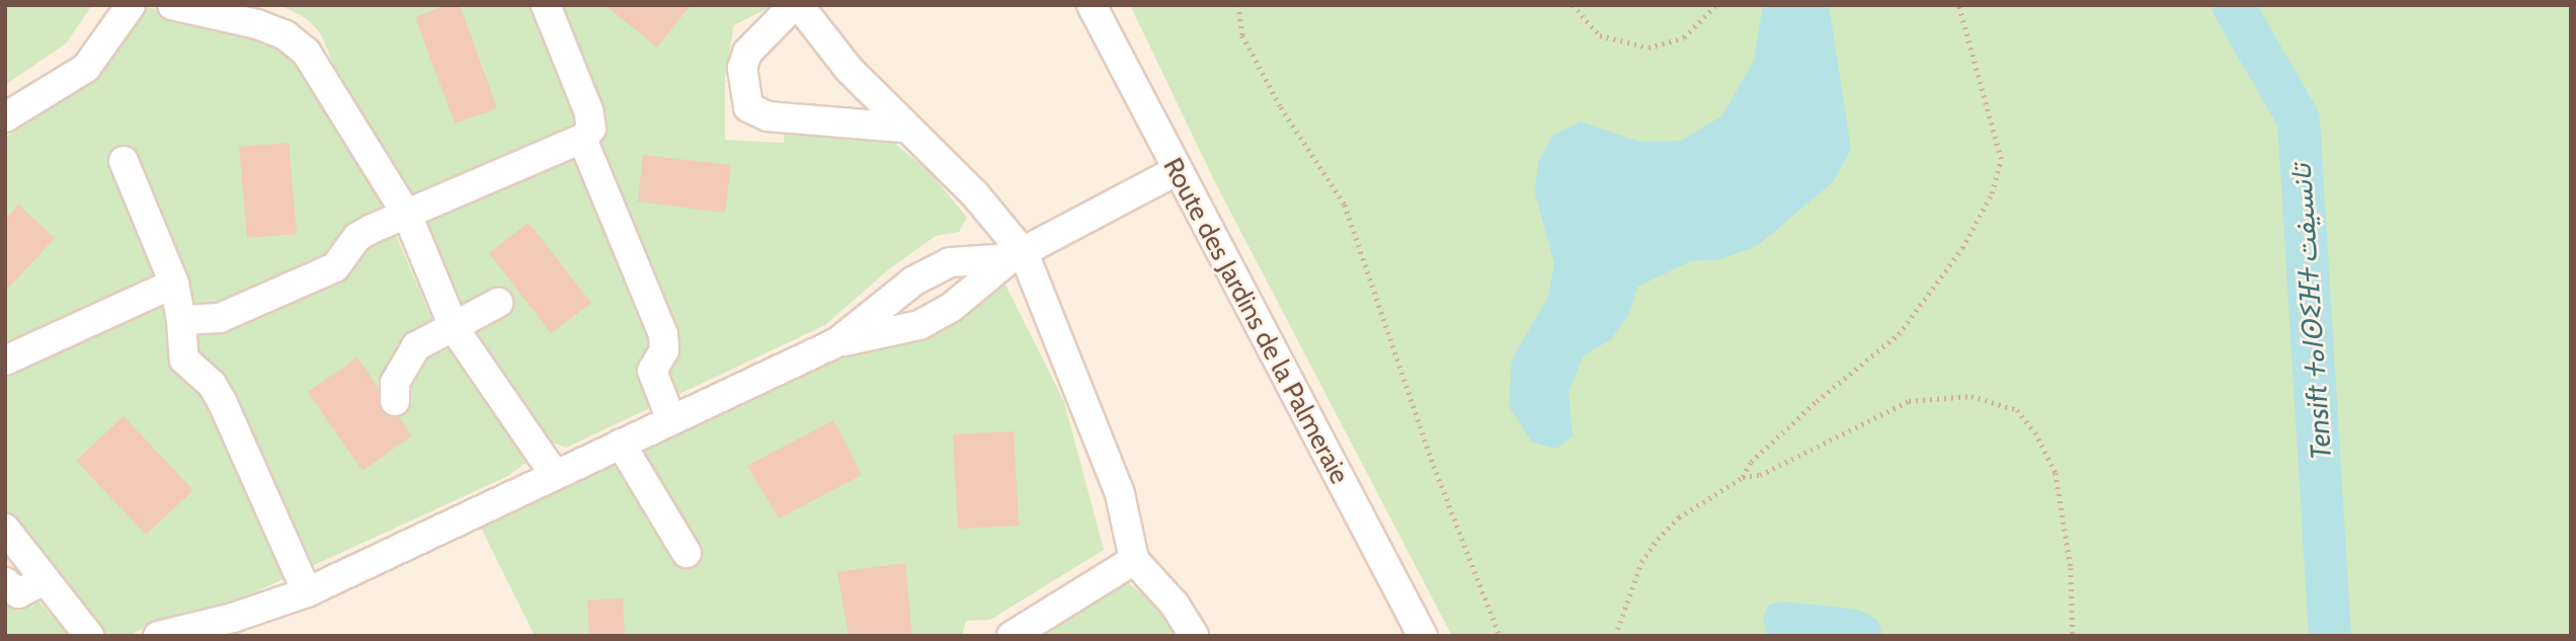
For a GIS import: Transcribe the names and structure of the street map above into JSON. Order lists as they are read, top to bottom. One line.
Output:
{"streets":{"street":["Route des Jardins de la Palmeraie"]},"water":["Tensift ⵜⴰⵏⵙⵉⴼⵜ تانسيفت"]}
